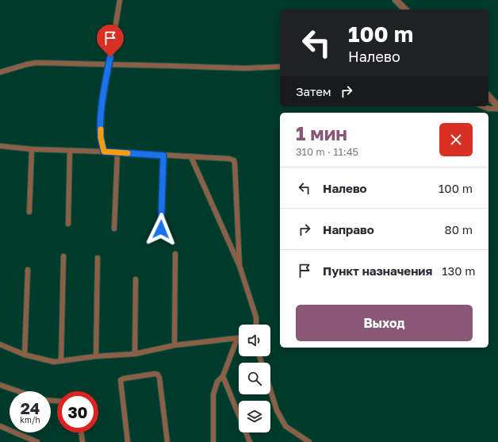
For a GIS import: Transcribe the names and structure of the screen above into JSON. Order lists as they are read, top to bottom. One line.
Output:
{"page":{"turn":["100 m","Налево"],"then":"Затем","heading":["1 мин","310 m · 11:45"],"list":[{"name":"Налево","value":"100 m"},{"name":"Направо","value":"80 m"},{"name":"Пункт назначения","value":"130 m"}],"buttons":"Выход","speed":"24 km/h","limit":"30"}}
